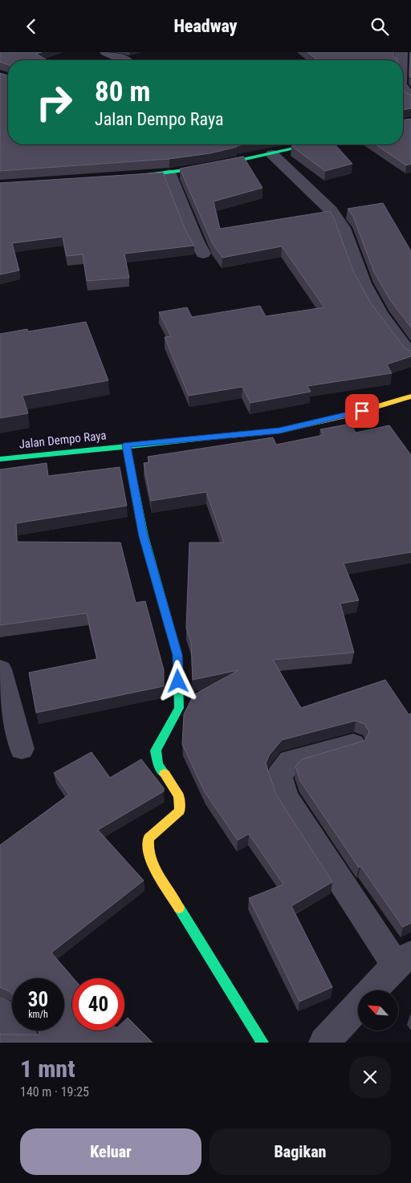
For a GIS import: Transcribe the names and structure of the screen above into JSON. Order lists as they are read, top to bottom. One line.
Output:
{"streets":{"street":["Jalan Dempo Raya"]},"north":"top left","page":{"header":"Headway","turn":["80 m","Jalan Dempo Raya"],"speed":"30 km/h","limit":"40","heading":["1 mnt","140 m · 19:25"],"buttons":["Keluar","Bagikan"]}}
